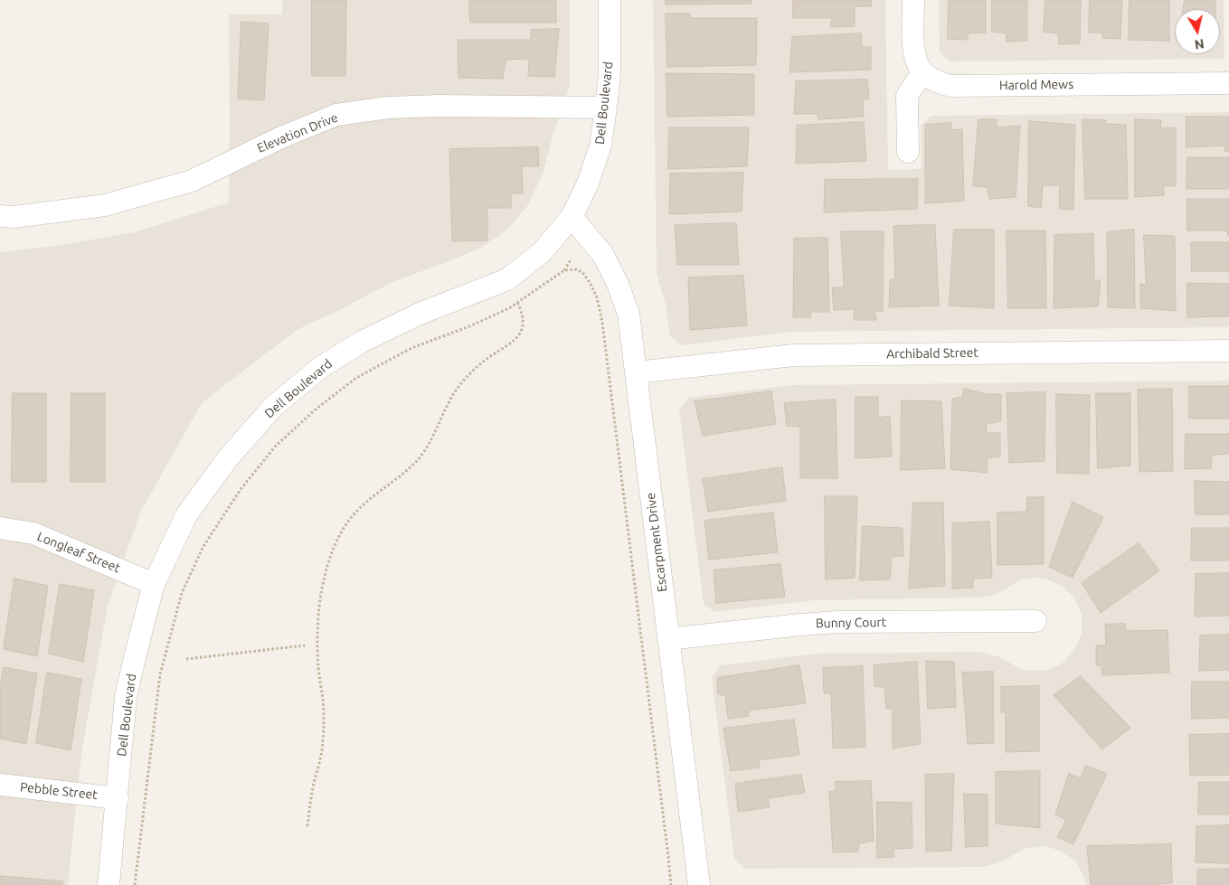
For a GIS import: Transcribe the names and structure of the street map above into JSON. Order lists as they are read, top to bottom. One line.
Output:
{"streets":{"street":["Harold Mews","Dell Boulevard","Elevation Drive","Archibald Street","Escarpment Drive","Longleaf Street","Bunny Court","Pebble Street"]},"crossings":[["Dell Boulevard","Elevation Drive"],["Dell Boulevard","Escarpment Drive"],["Dell Boulevard","Longleaf Street"],["Dell Boulevard","Pebble Street"],["Archibald Street","Escarpment Drive"],["Escarpment Drive","Bunny Court"]],"north":"bottom"}
